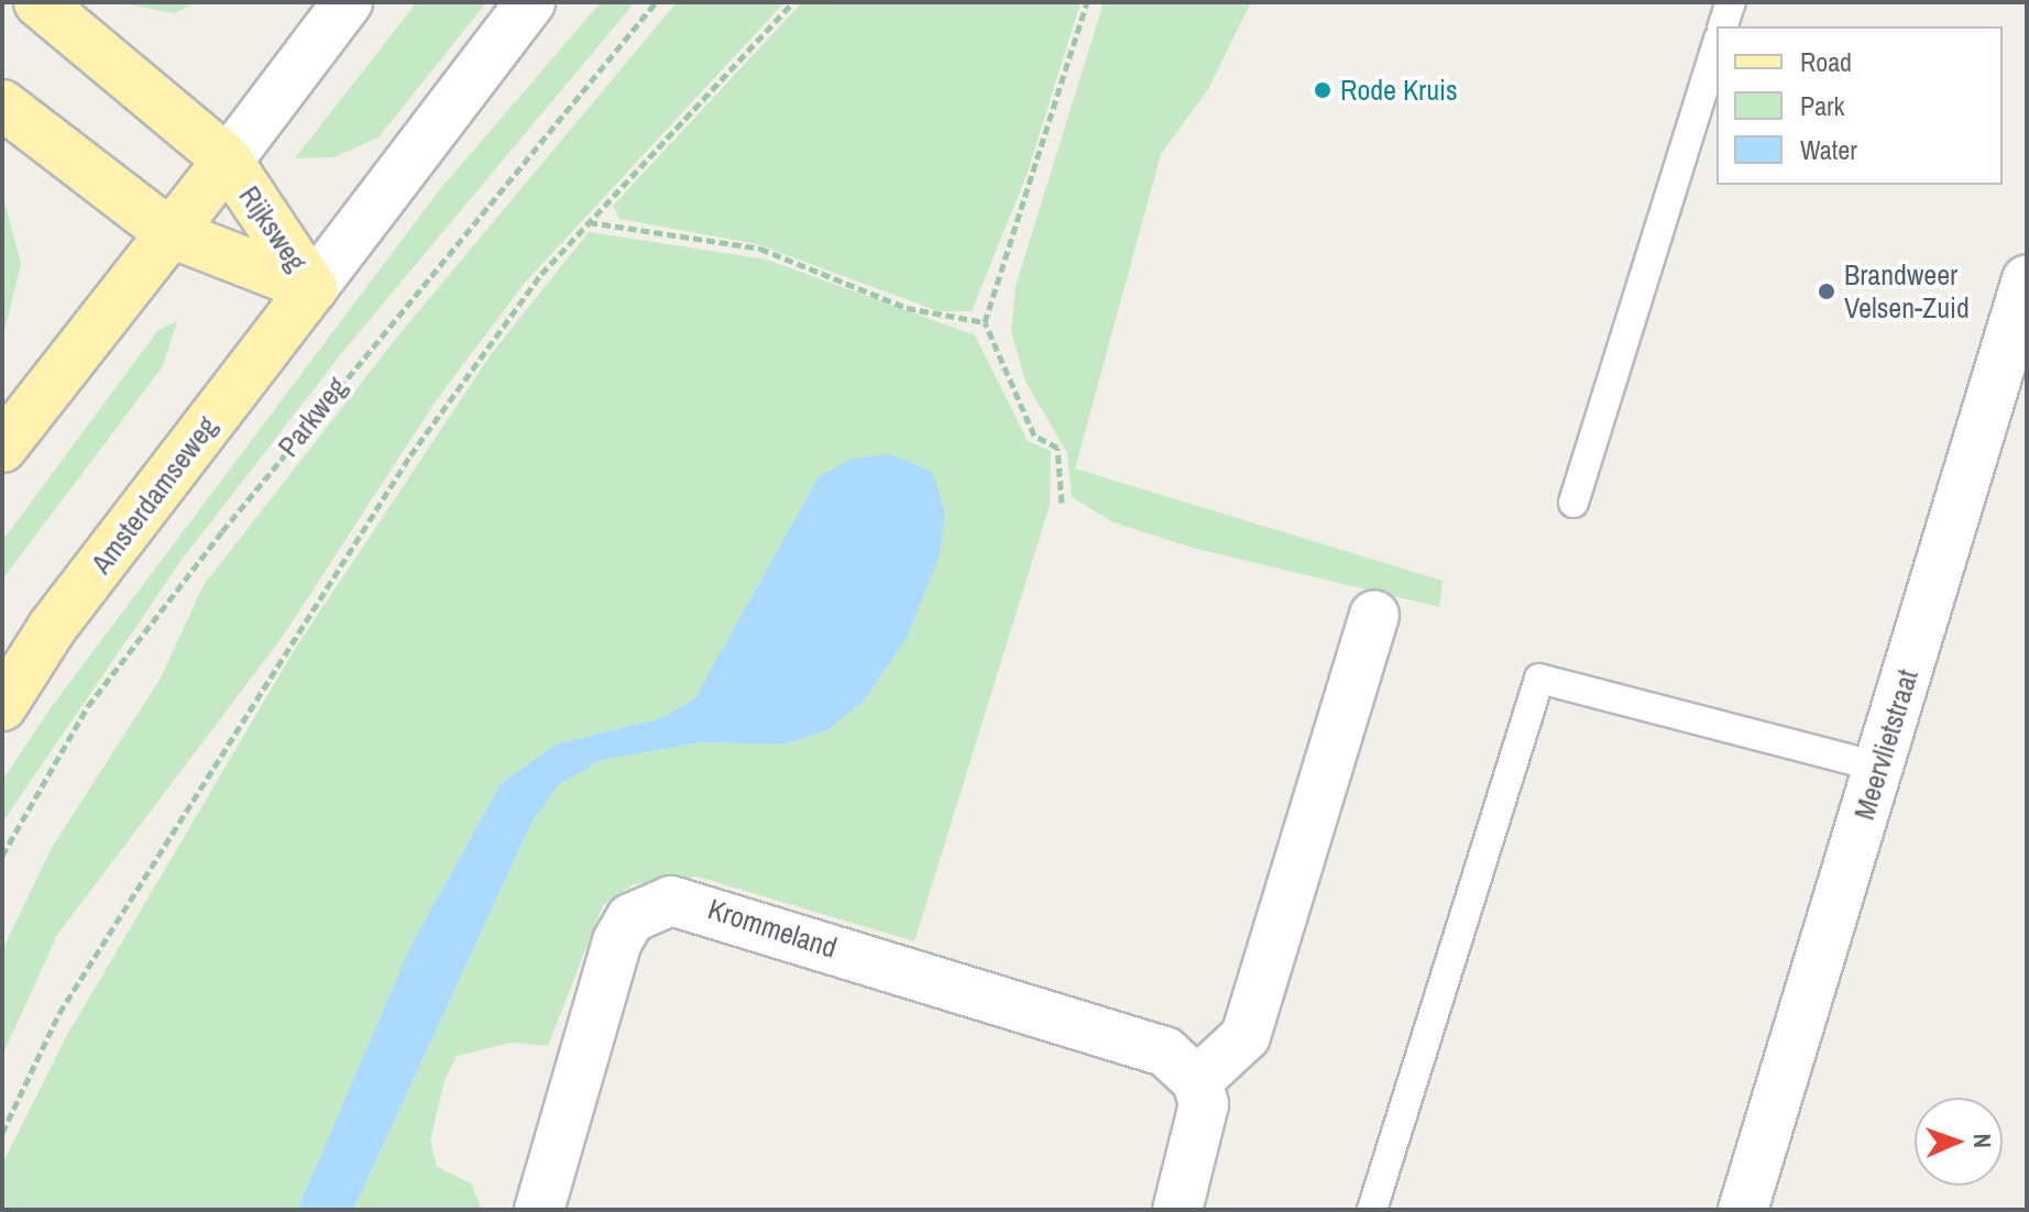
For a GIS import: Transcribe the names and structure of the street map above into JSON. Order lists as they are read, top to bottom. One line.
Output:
{"streets":{"main road":["Rijksweg","Amsterdamseweg"],"street":["Meervlietstraat","Krommeland"],"path":["Parkweg"]},"crossings":[["Rijksweg","Amsterdamseweg"]],"places":["Rode Kruis","Brandweer Velsen-Zuid"],"legend":["Road","Park","Water"],"north":"right"}
